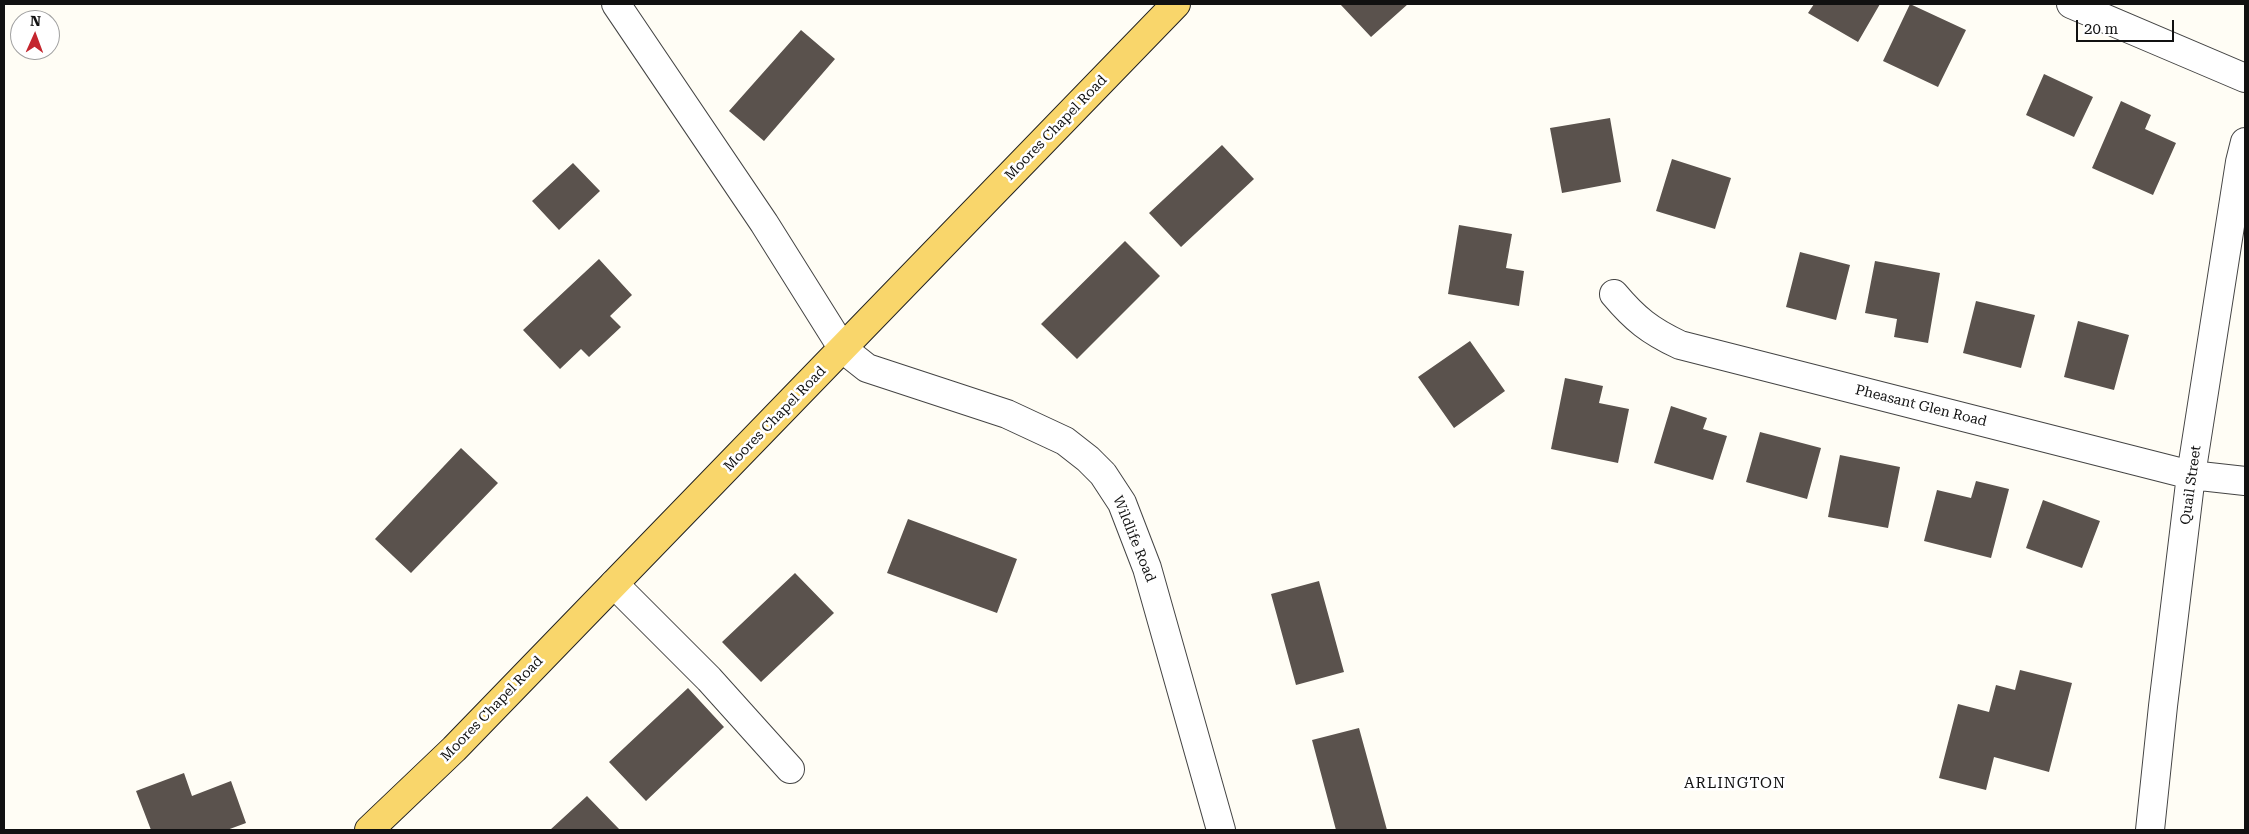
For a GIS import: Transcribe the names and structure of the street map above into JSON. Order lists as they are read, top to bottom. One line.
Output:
{"streets":{"main road":["Moores Chapel Road"],"street":["Pheasant Glen Road","Quail Street","Wildlife Road"]},"crossings":[["Moores Chapel Road","Wildlife Road"],["Pheasant Glen Road","Quail Street"]],"districts":["ARLINGTON"],"scale_bar":"20 m","north":"top"}
